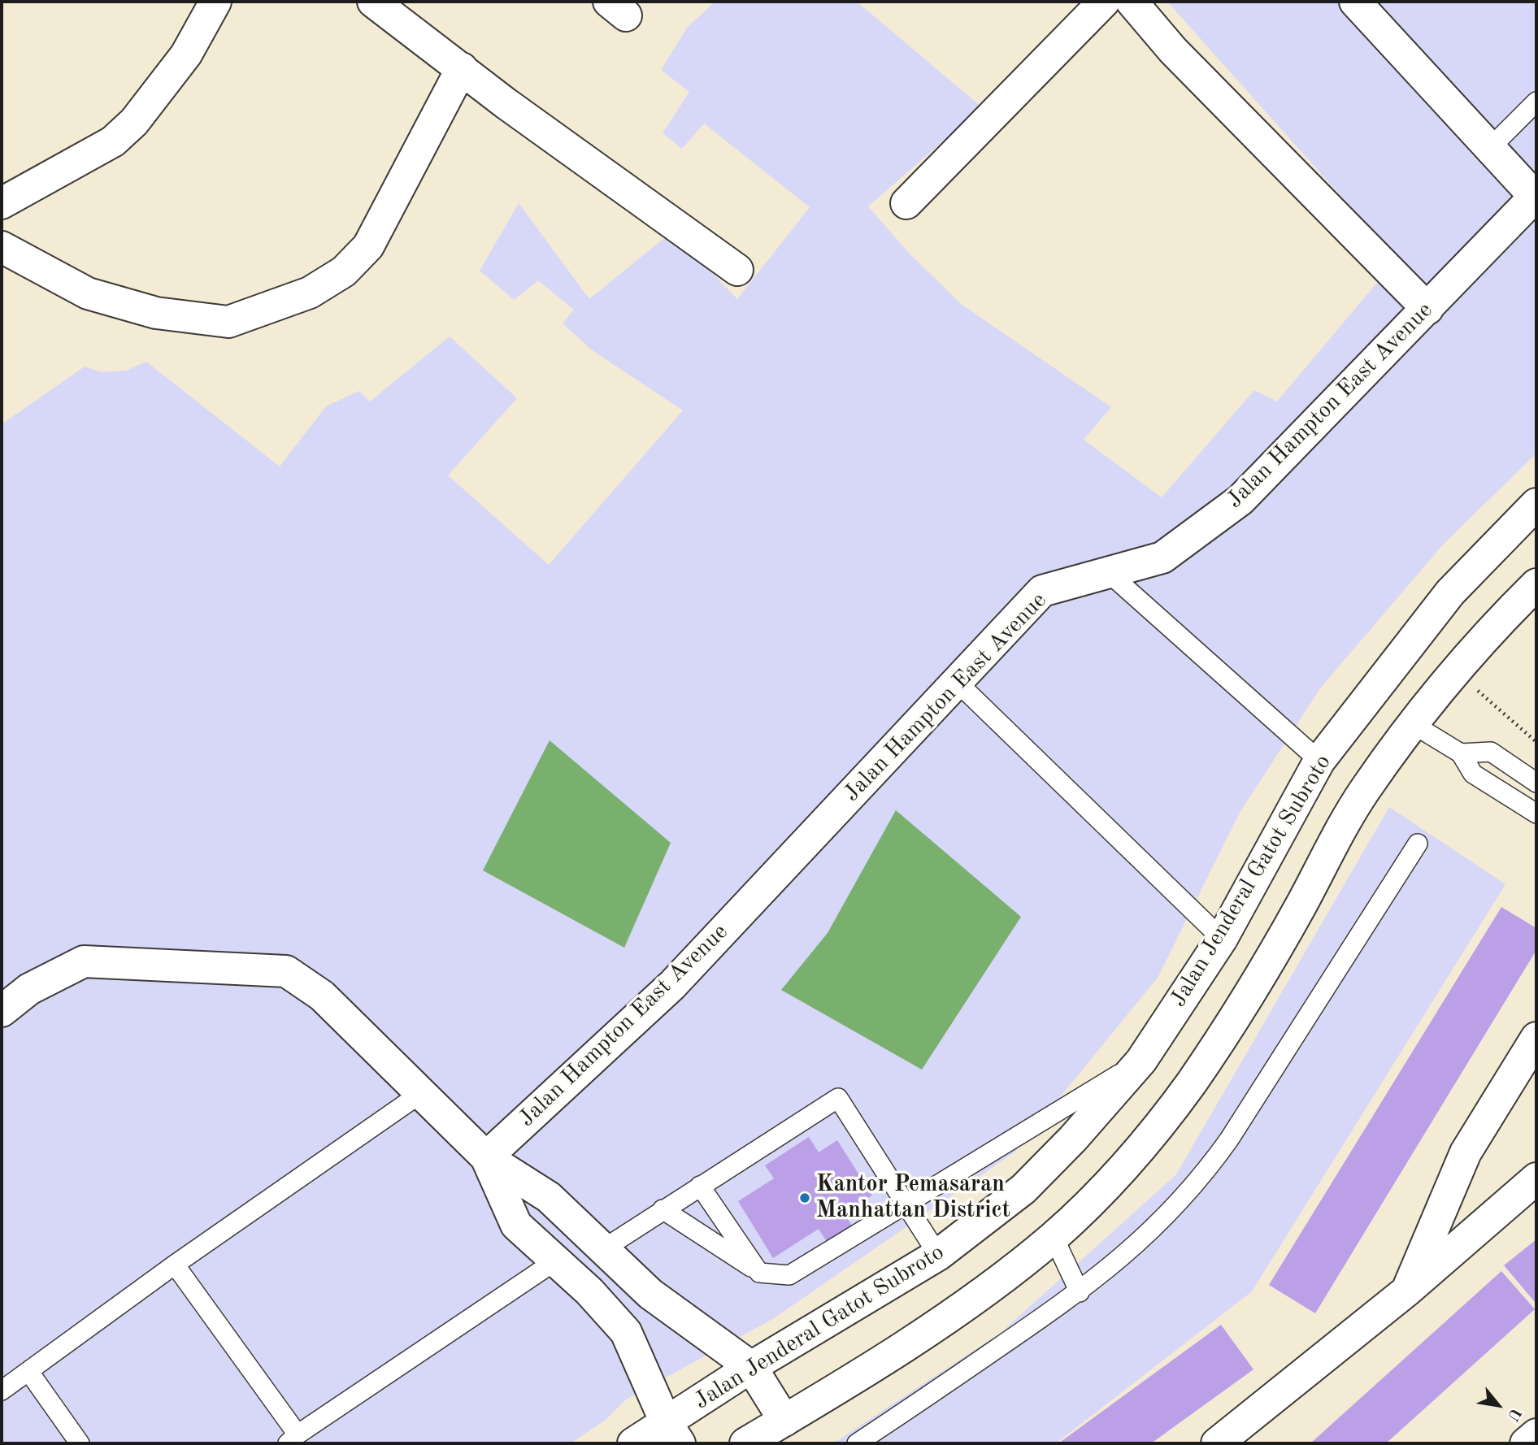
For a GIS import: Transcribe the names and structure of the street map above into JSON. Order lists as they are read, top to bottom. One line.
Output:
{"streets":{"street":["Jalan Hampton East Avenue","Jalan Jenderal Gatot Subroto"]},"places":["Kantor Pemasaran Manhattan District"],"north":"bottom right"}
